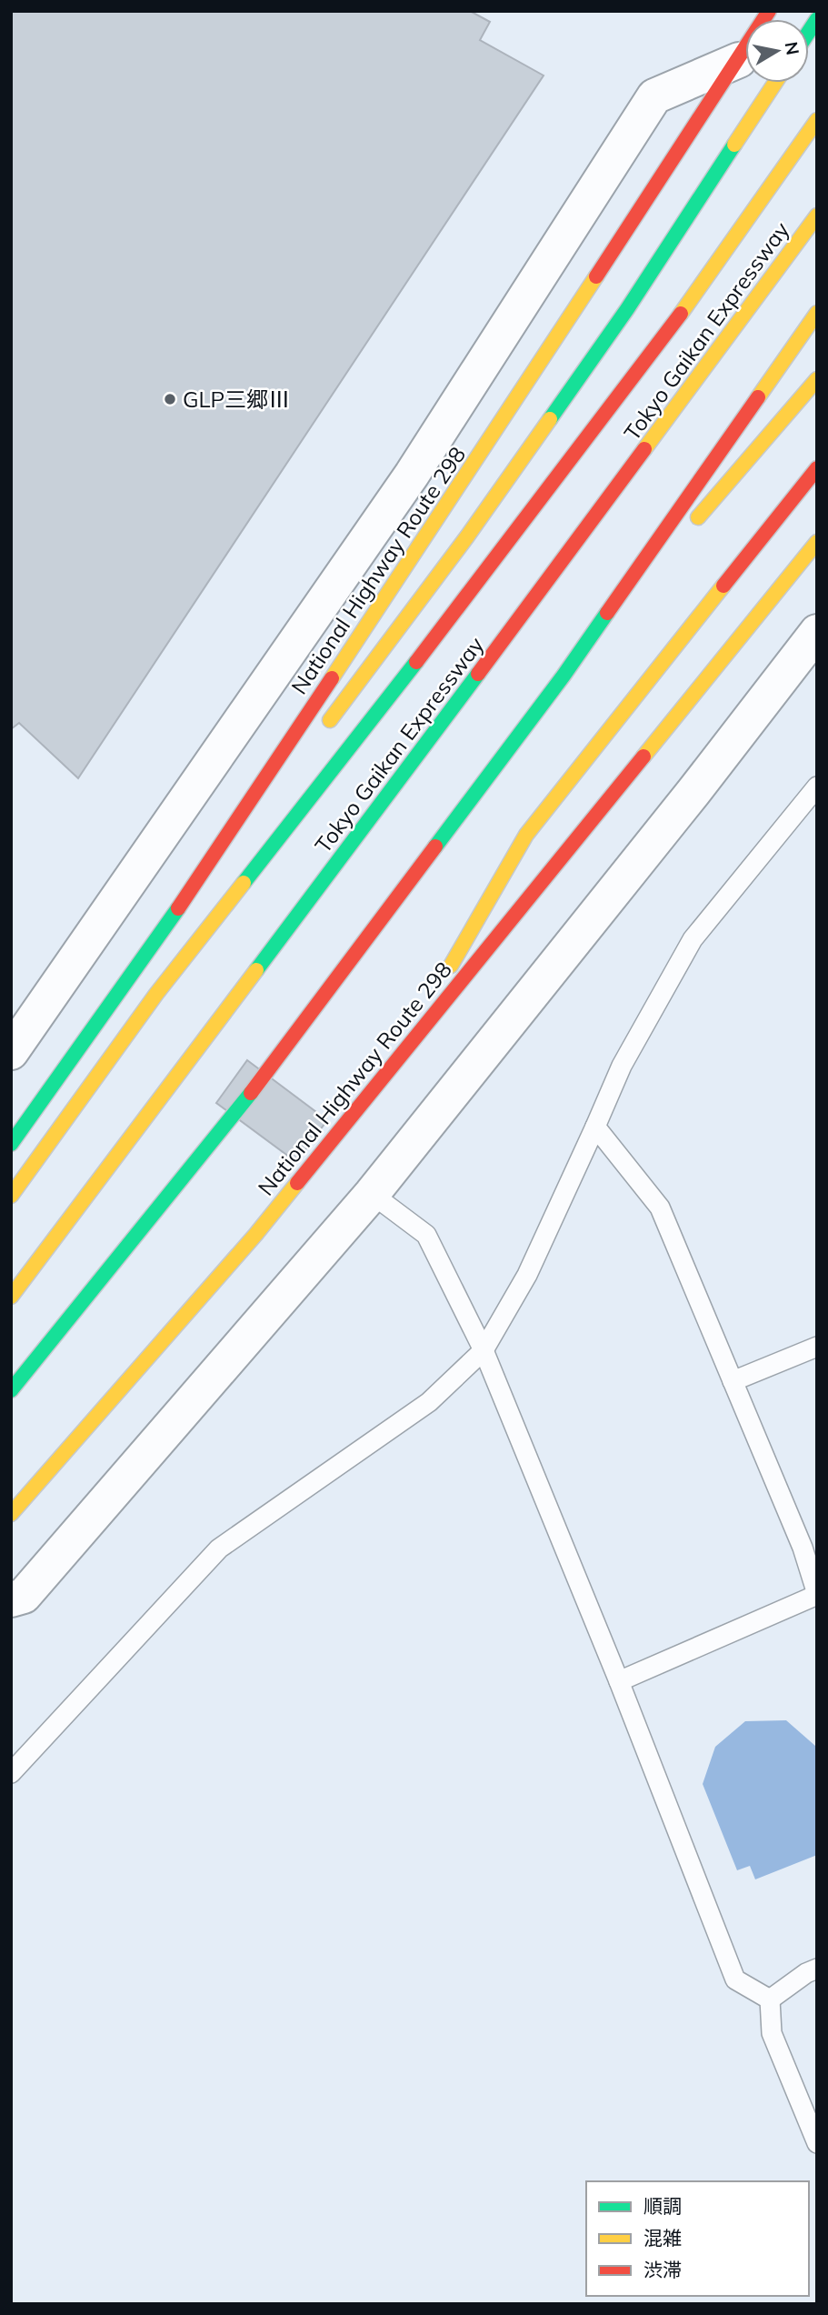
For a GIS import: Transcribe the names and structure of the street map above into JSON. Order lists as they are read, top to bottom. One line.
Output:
{"streets":{"highway":["Tokyo Gaikan Expressway","National Highway Route 298"]},"places":["GLP三郷Ⅲ"],"legend":["順調","混雑","渋滞"],"north":"right"}
